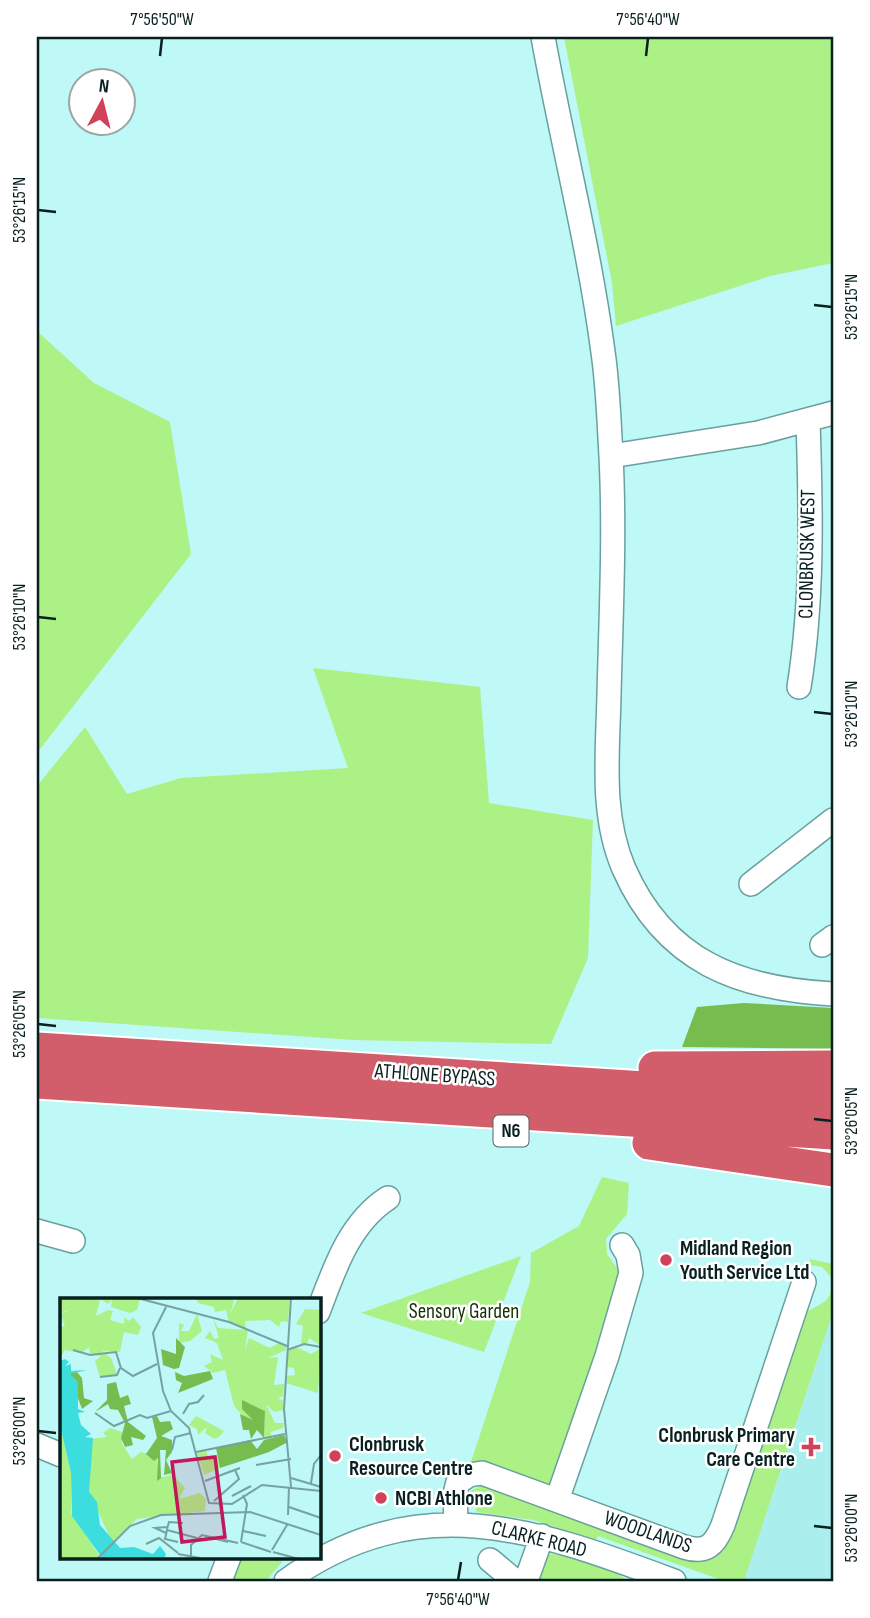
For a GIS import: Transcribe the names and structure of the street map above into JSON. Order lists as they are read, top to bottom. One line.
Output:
{"streets":{"highway":["ATHLONE BYPASS","N6"],"street":["CLONBRUSK WEST","WOODLANDS","CLARKE ROAD"]},"crossings":[["ATHLONE BYPASS","N6"],["WOODLANDS","CLARKE ROAD"]],"parks":["Sensory Garden"],"places":{"other":["Midland Region Youth Service Ltd","Clonbrusk Resource Centre","NCBI Athlone"],"health":["Clonbrusk Primary Care Centre"]},"north":"top","coordinates":["7°56'50\"W","7°56'40\"W","53°26'15\"N","53°26'10\"N","53°26'05\"N","53°26'00\"N"]}
